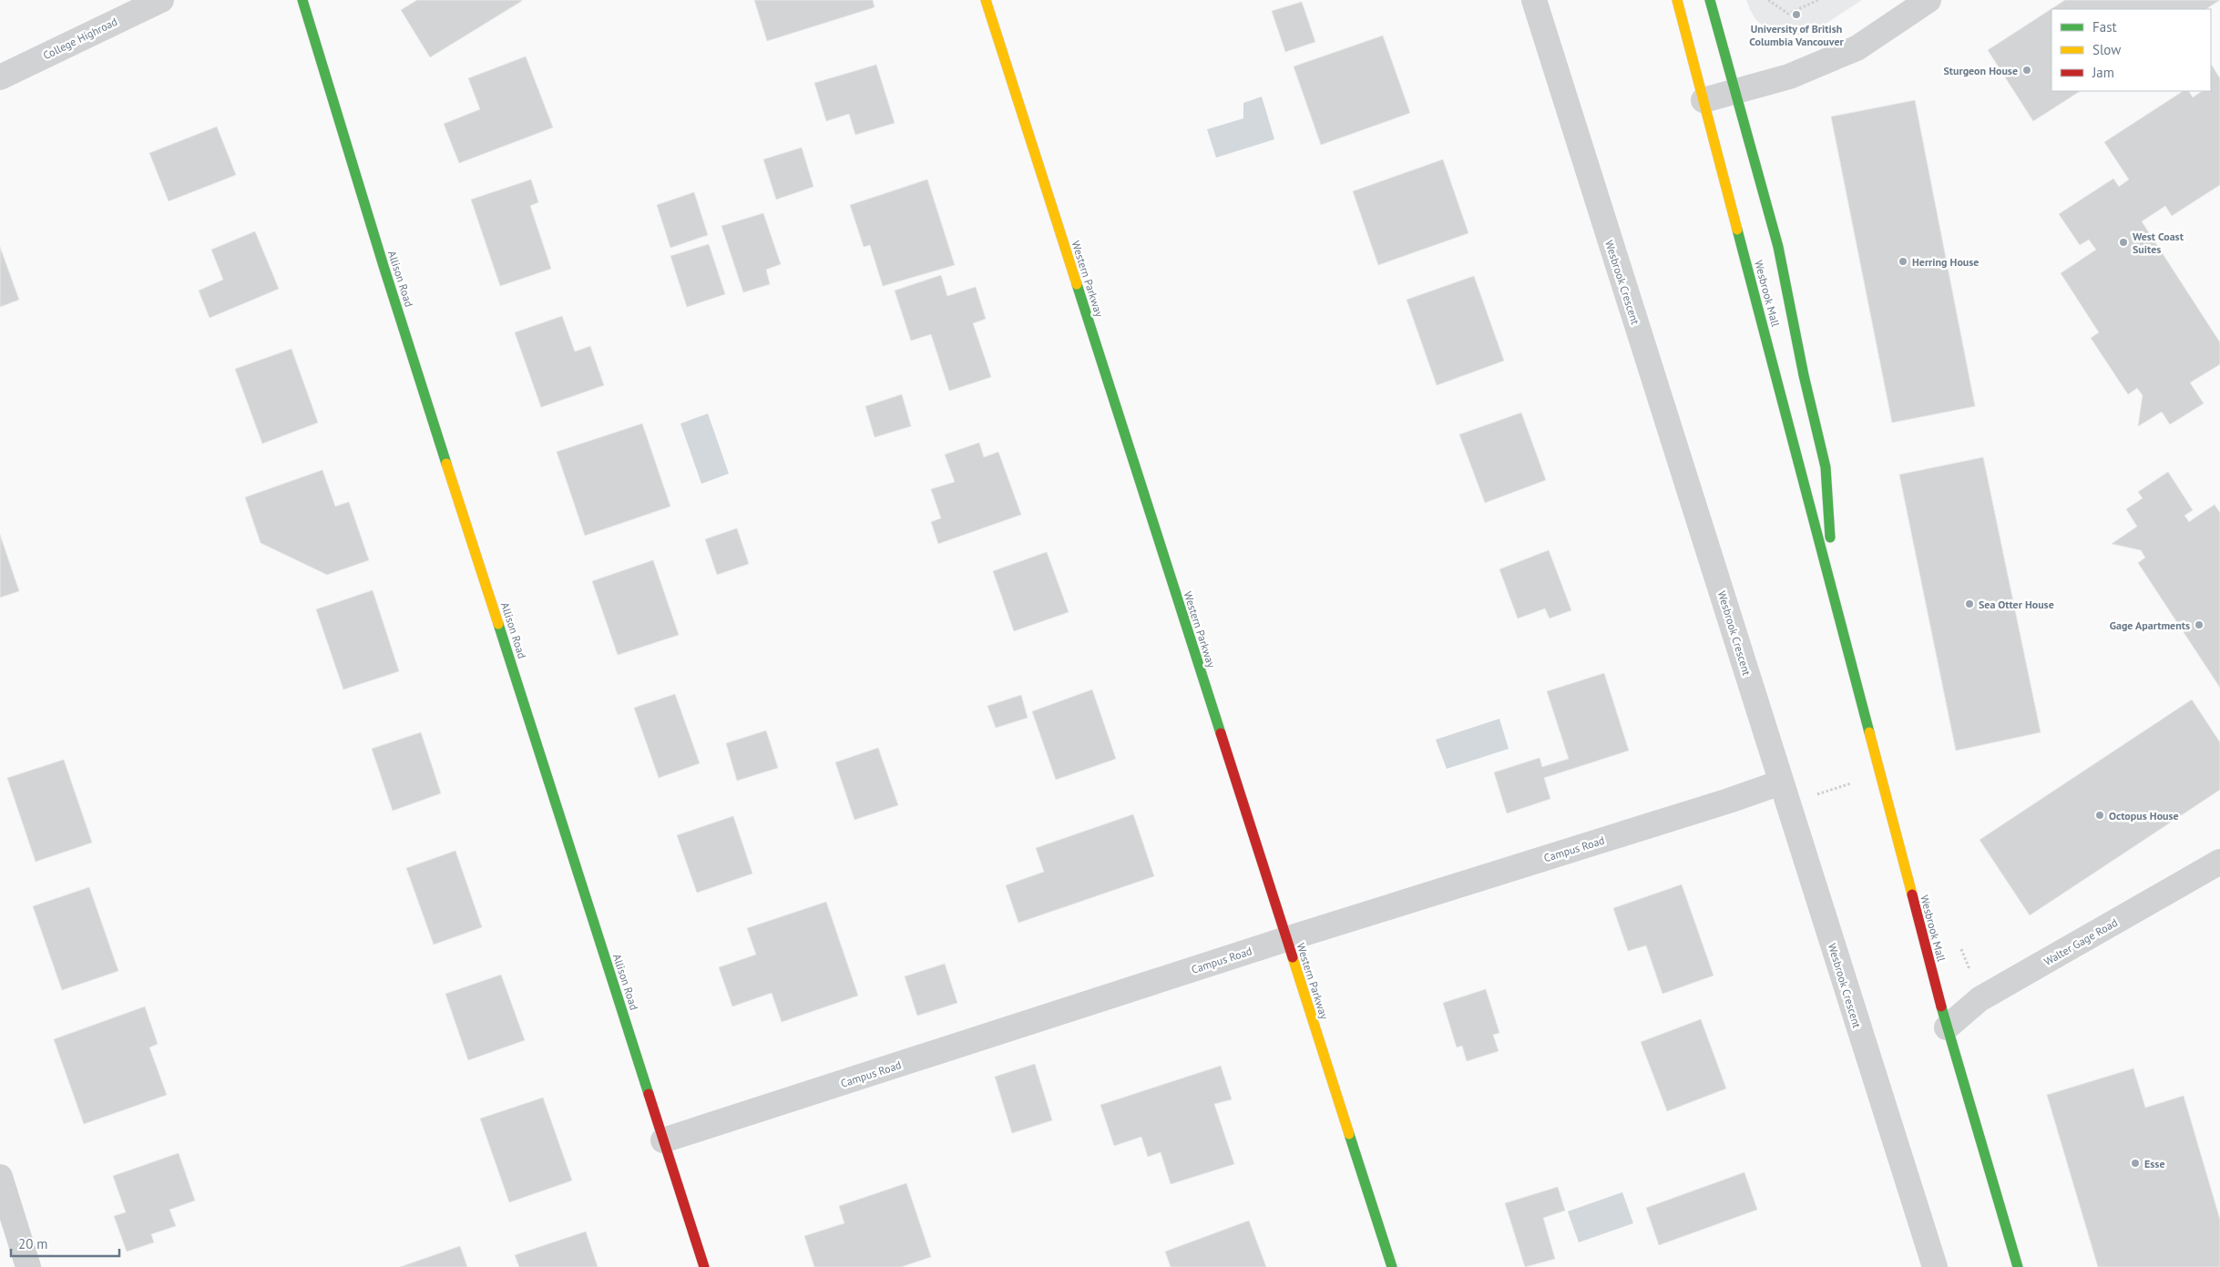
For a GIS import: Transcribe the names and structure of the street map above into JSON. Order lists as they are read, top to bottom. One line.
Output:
{"streets":{"street":["College Highroad","Allison Road","Western Parkway","Wesbrook Crescent","Wesbrook Mall","Campus Road","Walter Gage Road"]},"crossings":[["Allison Road","Campus Road"],["Western Parkway","Campus Road"],["Wesbrook Crescent","Campus Road"],["Wesbrook Mall","Walter Gage Road"]],"places":["University of British Columbia Vancouver","Sturgeon House","West Coast Suites","Herring House","Sea Otter House","Gage Apartments","Octopus House","Esse"],"legend":["Fast","Slow","Jam"],"scale_bar":"20 m"}
